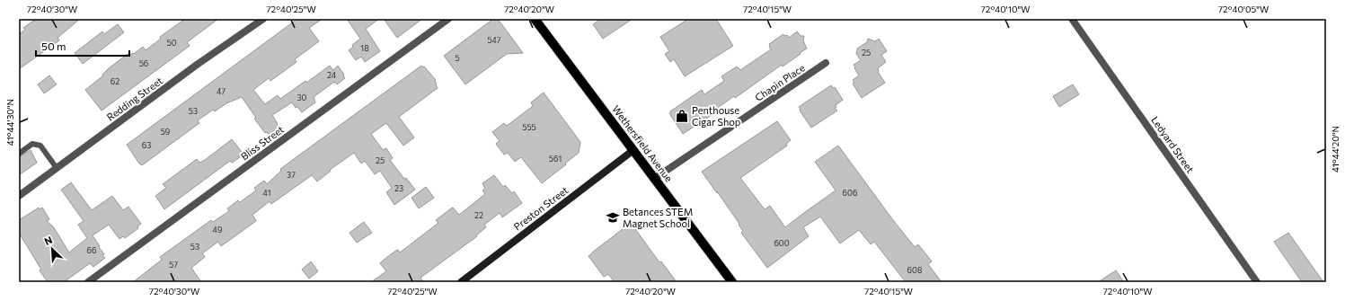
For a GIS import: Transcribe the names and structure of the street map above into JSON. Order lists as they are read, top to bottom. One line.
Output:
{"streets":{"main road":["Wethersfield Avenue"],"street":["Chapin Place","Redding Street","Bliss Street","Ledyard Street","Preston Street"]},"crossings":[["Chapin Place","Wethersfield Avenue"],["Wethersfield Avenue","Preston Street"]],"places":{"shop":["Penthouse Cigar Shop"],"school or university":["Betances STEM Magnet School"]},"house_numbers":["547","50","18","25","5","56","24","62","47","30","53","555","59","63","561","25","37","23","41","606","22","49","600","53","66","57","608"],"scale_bar":"50 m","north":"top left","coordinates":["72°40'30\"W","72°40'25\"W","72°40'20\"W","72°40'15\"W","72°40'10\"W","72°40'05\"W","41°44'30\"N","41°44'20\"N"]}
